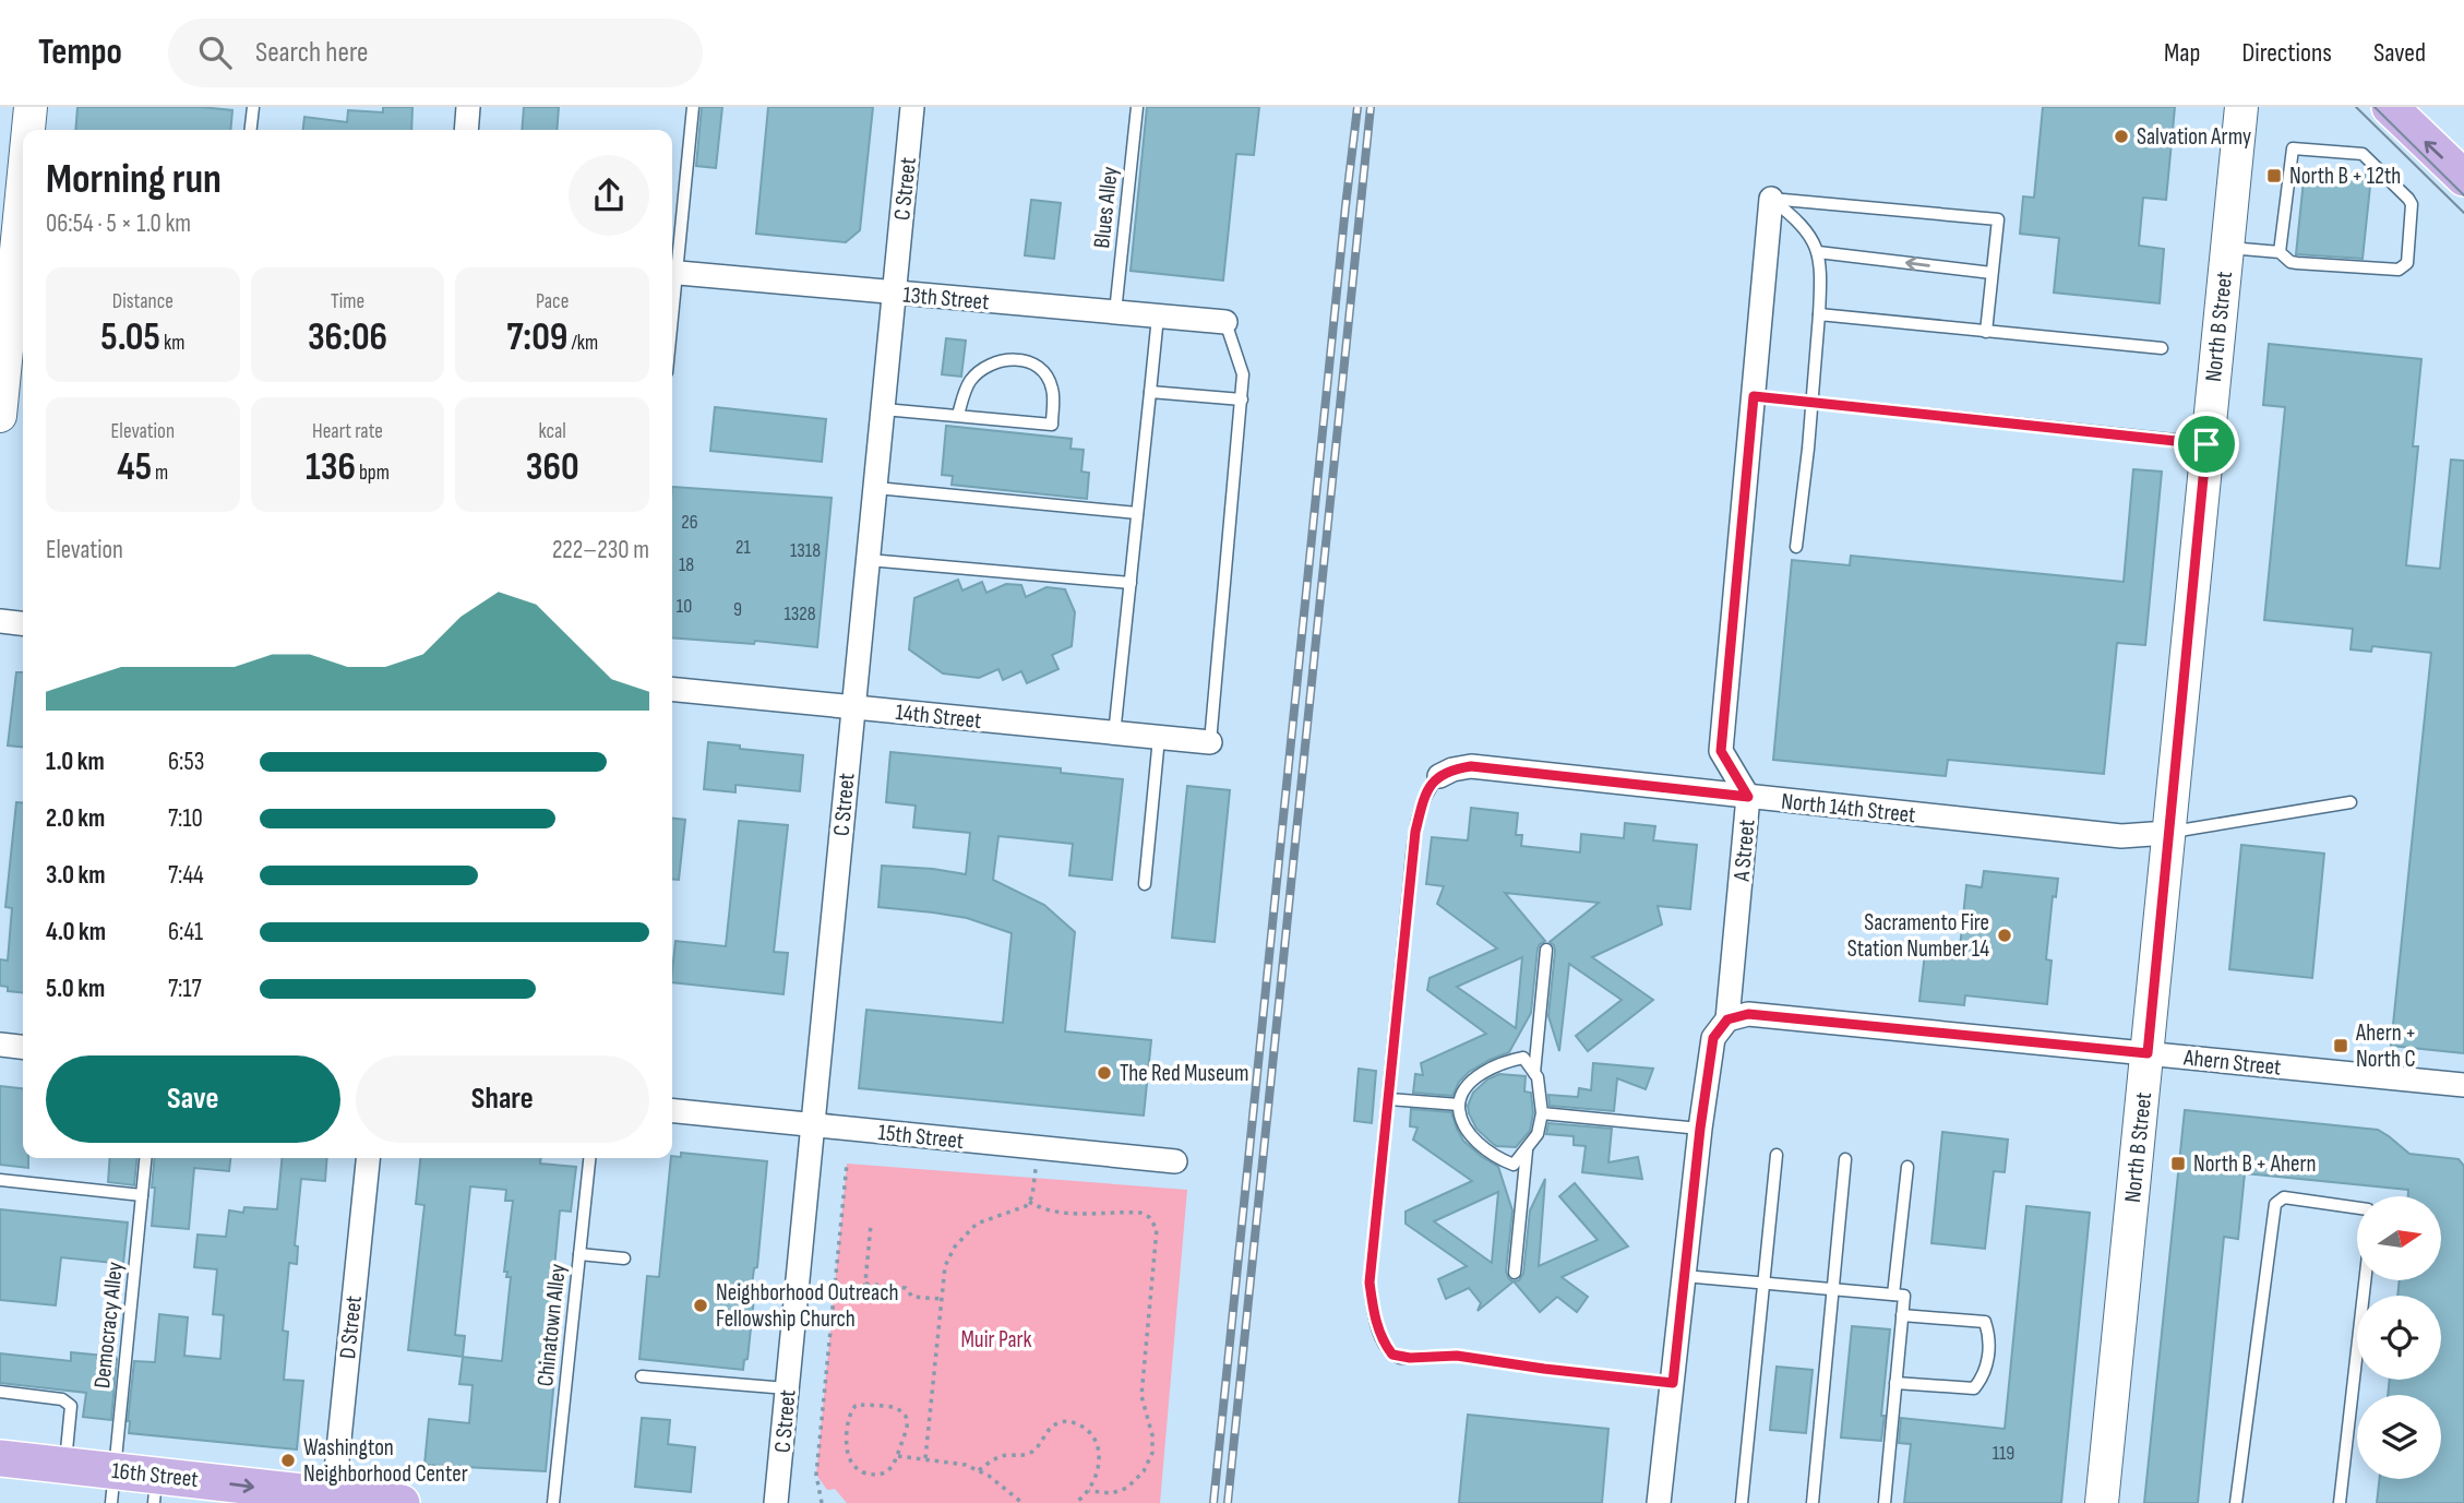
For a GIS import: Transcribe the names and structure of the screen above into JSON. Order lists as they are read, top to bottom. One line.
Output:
{"streets":{"main road":["16th Street"],"street":["C Street","13th Street","North B Street","14th Street","North 14th Street","A Street","Ahern Street","15th Street","D Street"],"lane":["Blues Alley","Democracy Alley","Chinatown Alley"]},"crossings":[["C Street","13th Street"],["C Street","14th Street"],["C Street","15th Street"],["Blues Alley","13th Street"],["North B Street","North 14th Street"],["North B Street","Ahern Street"],["North 14th Street","A Street"],["A Street","Ahern Street"],["Democracy Alley","16th Street"],["D Street","16th Street"]],"one_way":["16th Street"],"parks":["Muir Park"],"places":{"other":["Salvation Army","Sacramento Fire Station Number 14","The Red Museum","Neighborhood Outreach Fellowship Church","Washington Neighborhood Center"],"transit":["North B + 12th","Ahern + North C","North B + Ahern"]},"house_numbers":["26","21","1318","18","10","9","1328","119"],"north":"right","page":{"header":"Tempo","search":"Search here","nav":["Map","Directions","Saved"],"heading":["Morning run","06:54 · 5 × 1.0 km"],"stats":[["Distance","5.05 km"],["Time","36:06"],["Pace","7:09 /km"],["Elevation","45 m"],["Heart rate","136 bpm"],["kcal","360"]],"chart":["Elevation","222–230 m"],"list":[{"name":"1.0 km","note":"6:53"},{"name":"2.0 km","note":"7:10"},{"name":"3.0 km","note":"7:44"},{"name":"4.0 km","note":"6:41"},{"name":"5.0 km","note":"7:17"}],"buttons":["Save","Share"]}}
